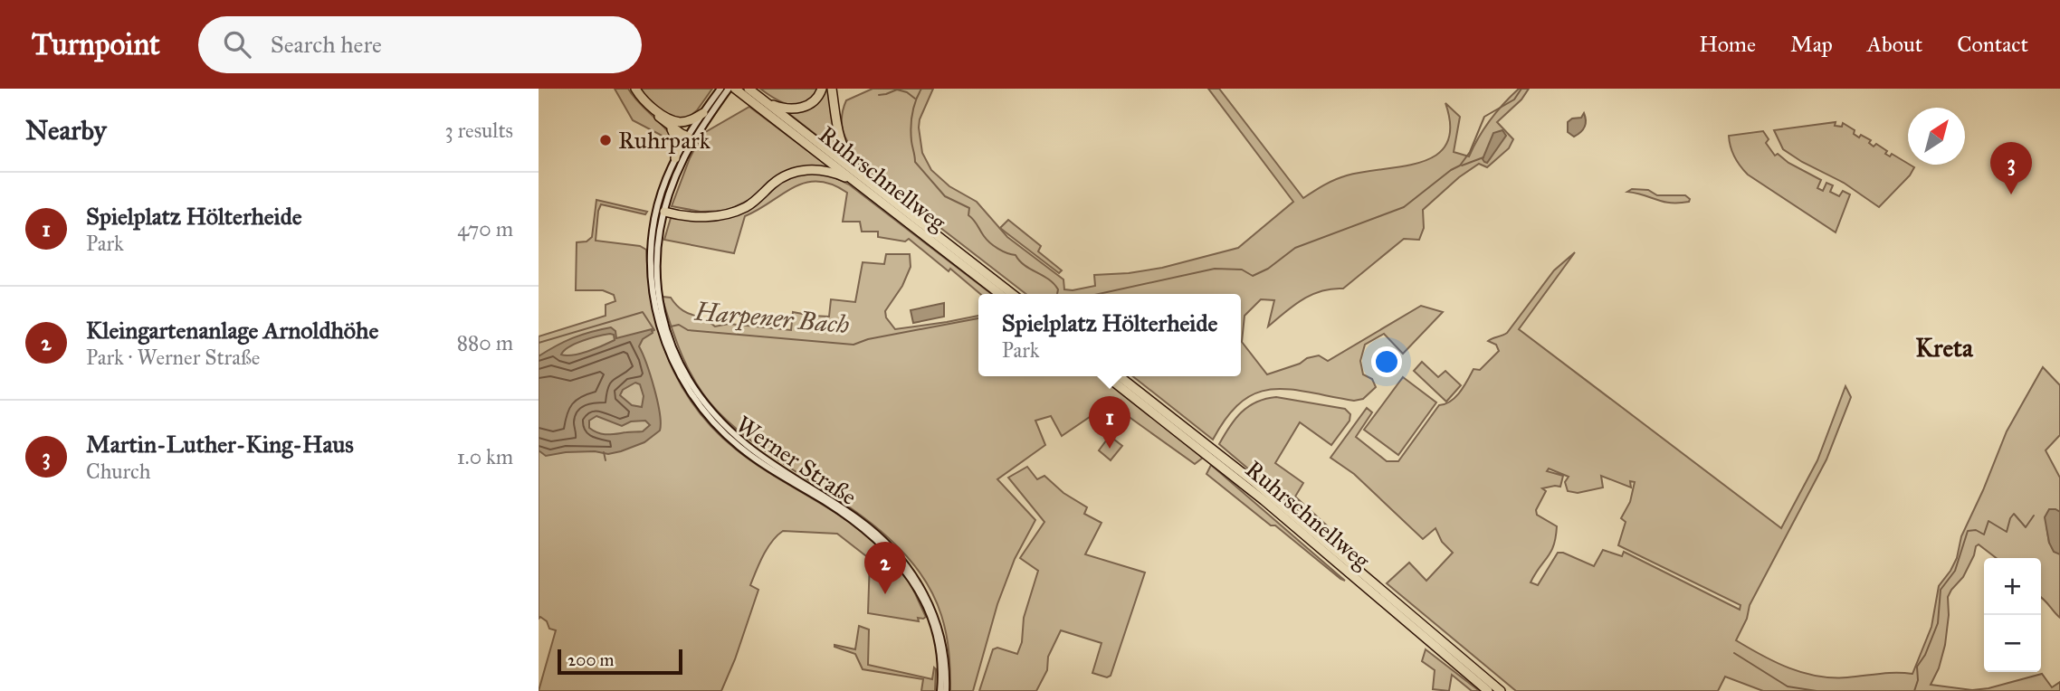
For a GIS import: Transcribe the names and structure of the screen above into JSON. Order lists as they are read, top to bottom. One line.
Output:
{"streets":{"highway":["Ruhrschnellweg"],"main road":["Werner Straße"]},"districts":["Kreta"],"water":["Harpener Bach"],"places":["Ruhrpark"],"scale_bar":"200 m","north":"top right","page":{"header":"Turnpoint","search":"Search here","nav":["Home","Map","About","Contact"],"heading":["Nearby","3 results"],"pins":["3","1","2"],"list":[{"mark":"1","name":"Spielplatz Hölterheide","note":"Park","value":"470 m"},{"mark":"2","name":"Kleingartenanlage Arnoldhöhe","note":"Park · Werner Straße","value":"880 m"},{"mark":"3","name":"Martin-Luther-King-Haus","note":"Church","value":"1.0 km"}],"popup":["Spielplatz Hölterheide","Park"],"map_buttons":["+","−"],"scale":"200 m"}}
